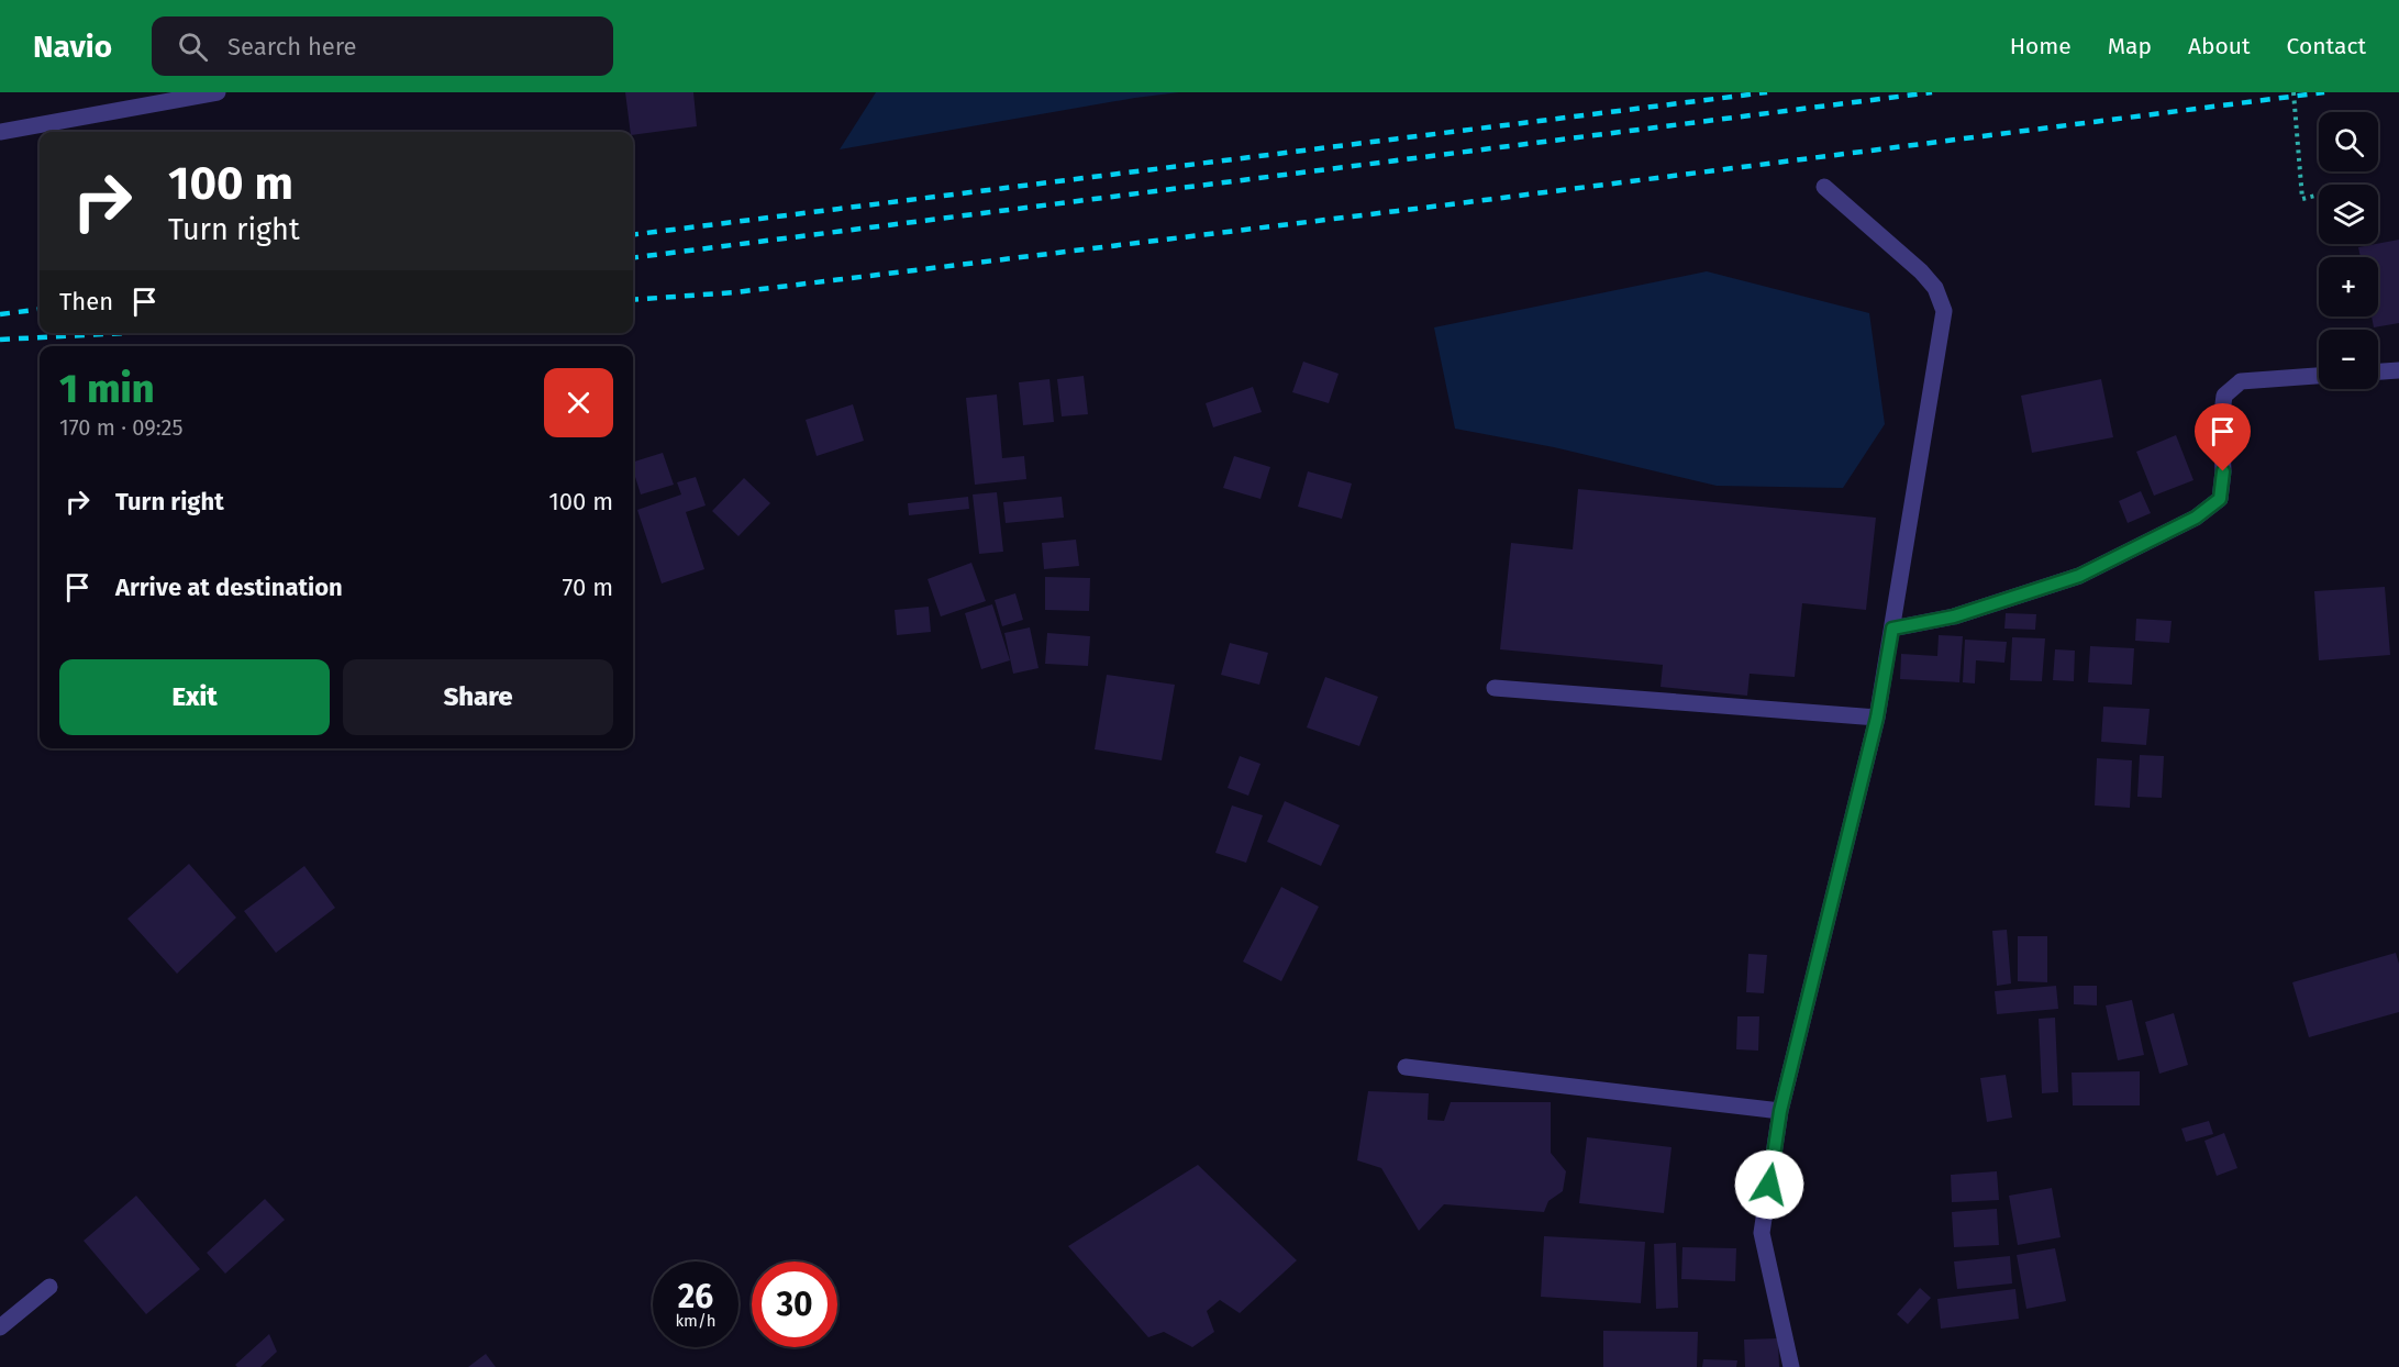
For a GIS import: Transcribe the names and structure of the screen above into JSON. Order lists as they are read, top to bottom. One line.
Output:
{"page":{"header":"Navio","search":"Search here","nav":["Home","Map","About","Contact"],"map_buttons":["+","−"],"turn":["100 m","Turn right"],"then":"Then","heading":["1 min","170 m · 09:25"],"list":[{"name":"Turn right","value":"100 m"},{"name":"Arrive at destination","value":"70 m"}],"buttons":["Exit","Share"],"speed":"26 km/h","limit":"30"}}
